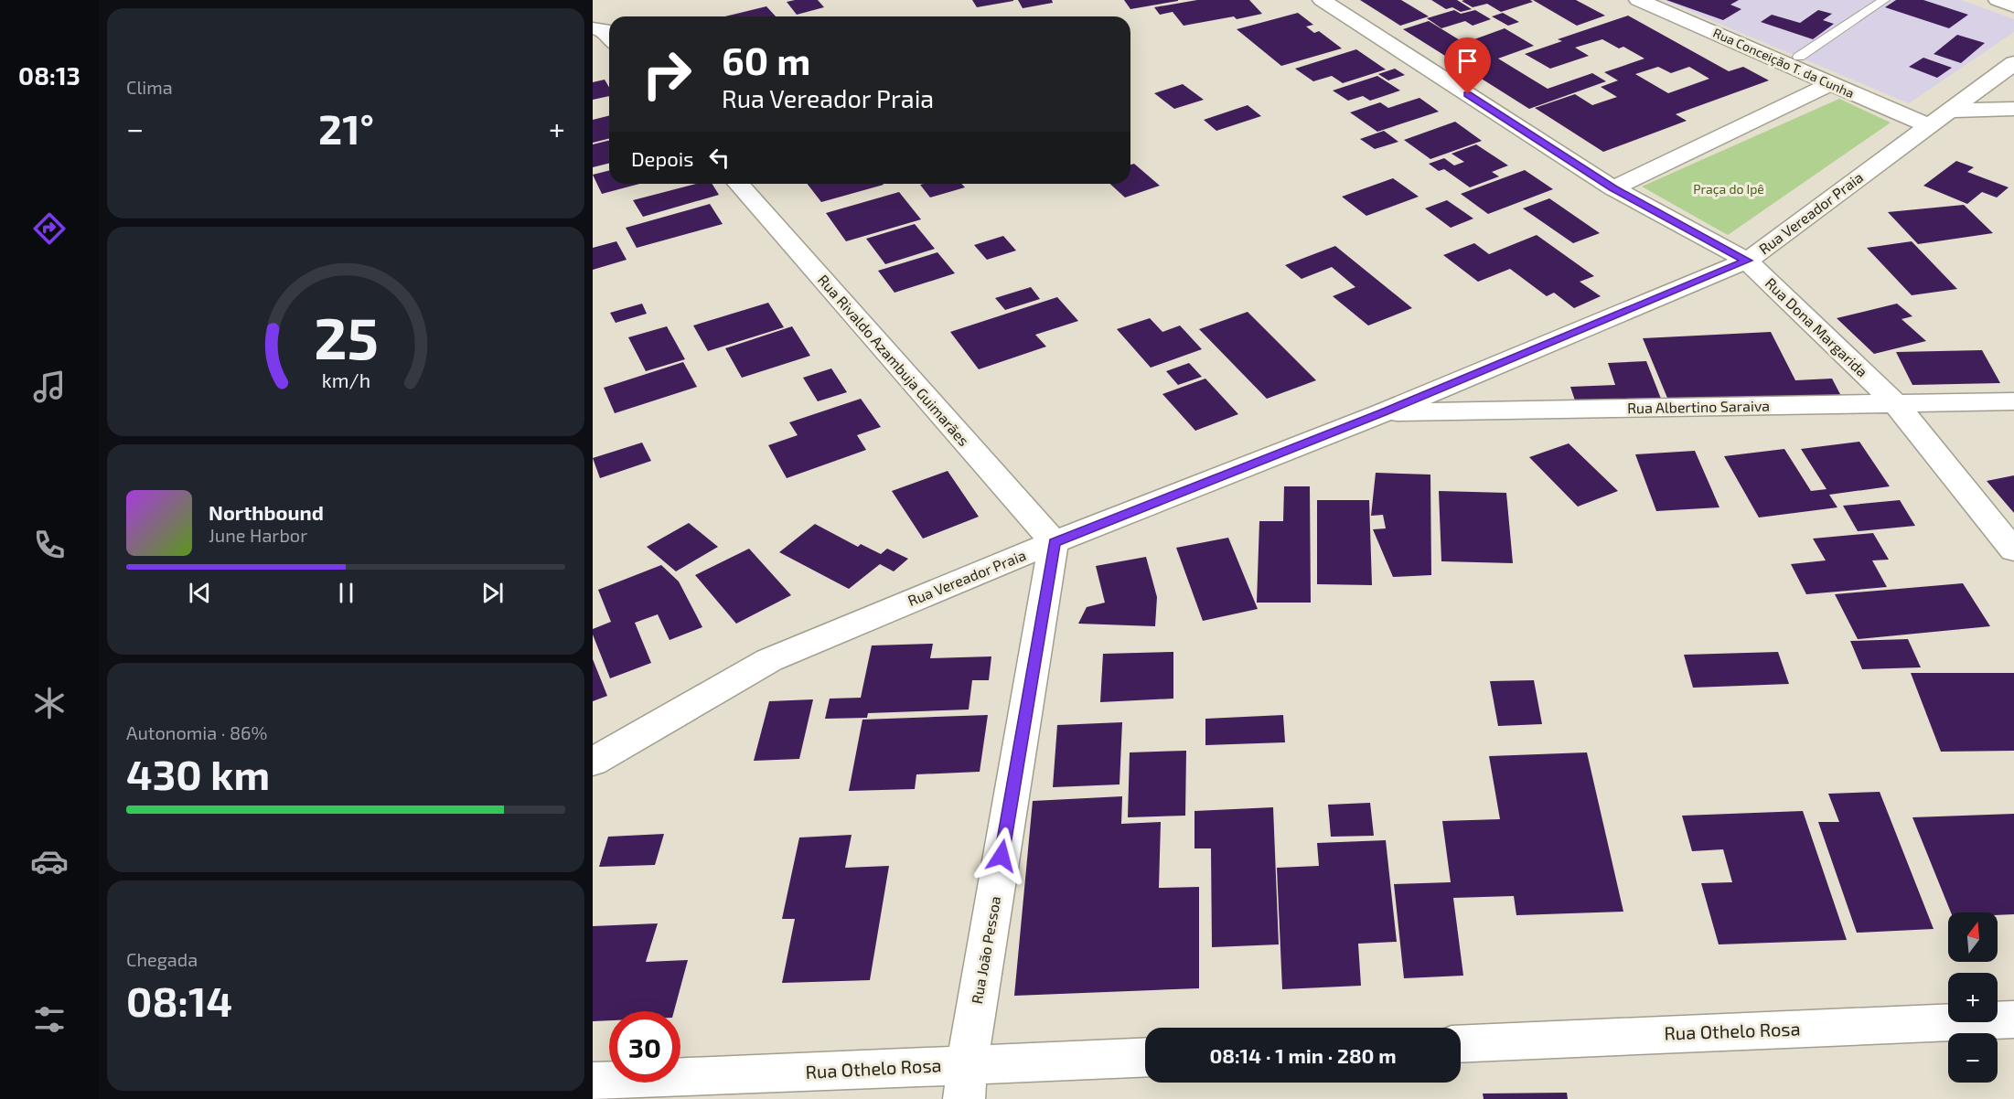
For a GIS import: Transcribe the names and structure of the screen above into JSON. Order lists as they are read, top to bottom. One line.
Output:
{"streets":{"street":["Rua Conceição T. da Cunha","Rua Vereador Praia","Rua Dona Margarida","Rua Rivaldo Azambuja Guimarães","Rua Albertino Saraiva","Rua João Pessoa","Rua Othelo Rosa"]},"crossings":[["Rua Conceição T. da Cunha","Rua Vereador Praia"],["Rua Vereador Praia","Rua Dona Margarida"],["Rua Vereador Praia","Rua Rivaldo Azambuja Guimarães"],["Rua Vereador Praia","Rua Albertino Saraiva"],["Rua Vereador Praia","Rua João Pessoa"],["Rua Dona Margarida","Rua Albertino Saraiva"],["Rua Rivaldo Azambuja Guimarães","Rua João Pessoa"],["Rua João Pessoa","Rua Othelo Rosa"]],"parks":["Praça do Ipê"],"north":"top","page":{"tabs":"08:13","tile":["Clima",["Autonomia · 86%","430 km"],["Chegada","08:14"]],"turn":["60 m","Rua Vereador Praia"],"heat":["−","21°","+"],"then":"Depois","song":["Northbound","June Harbor"],"map_buttons":["+","−"],"limit":"30","trip":"08:14 · 1 min · 280 m","gauge":["25","km/h"]}}
